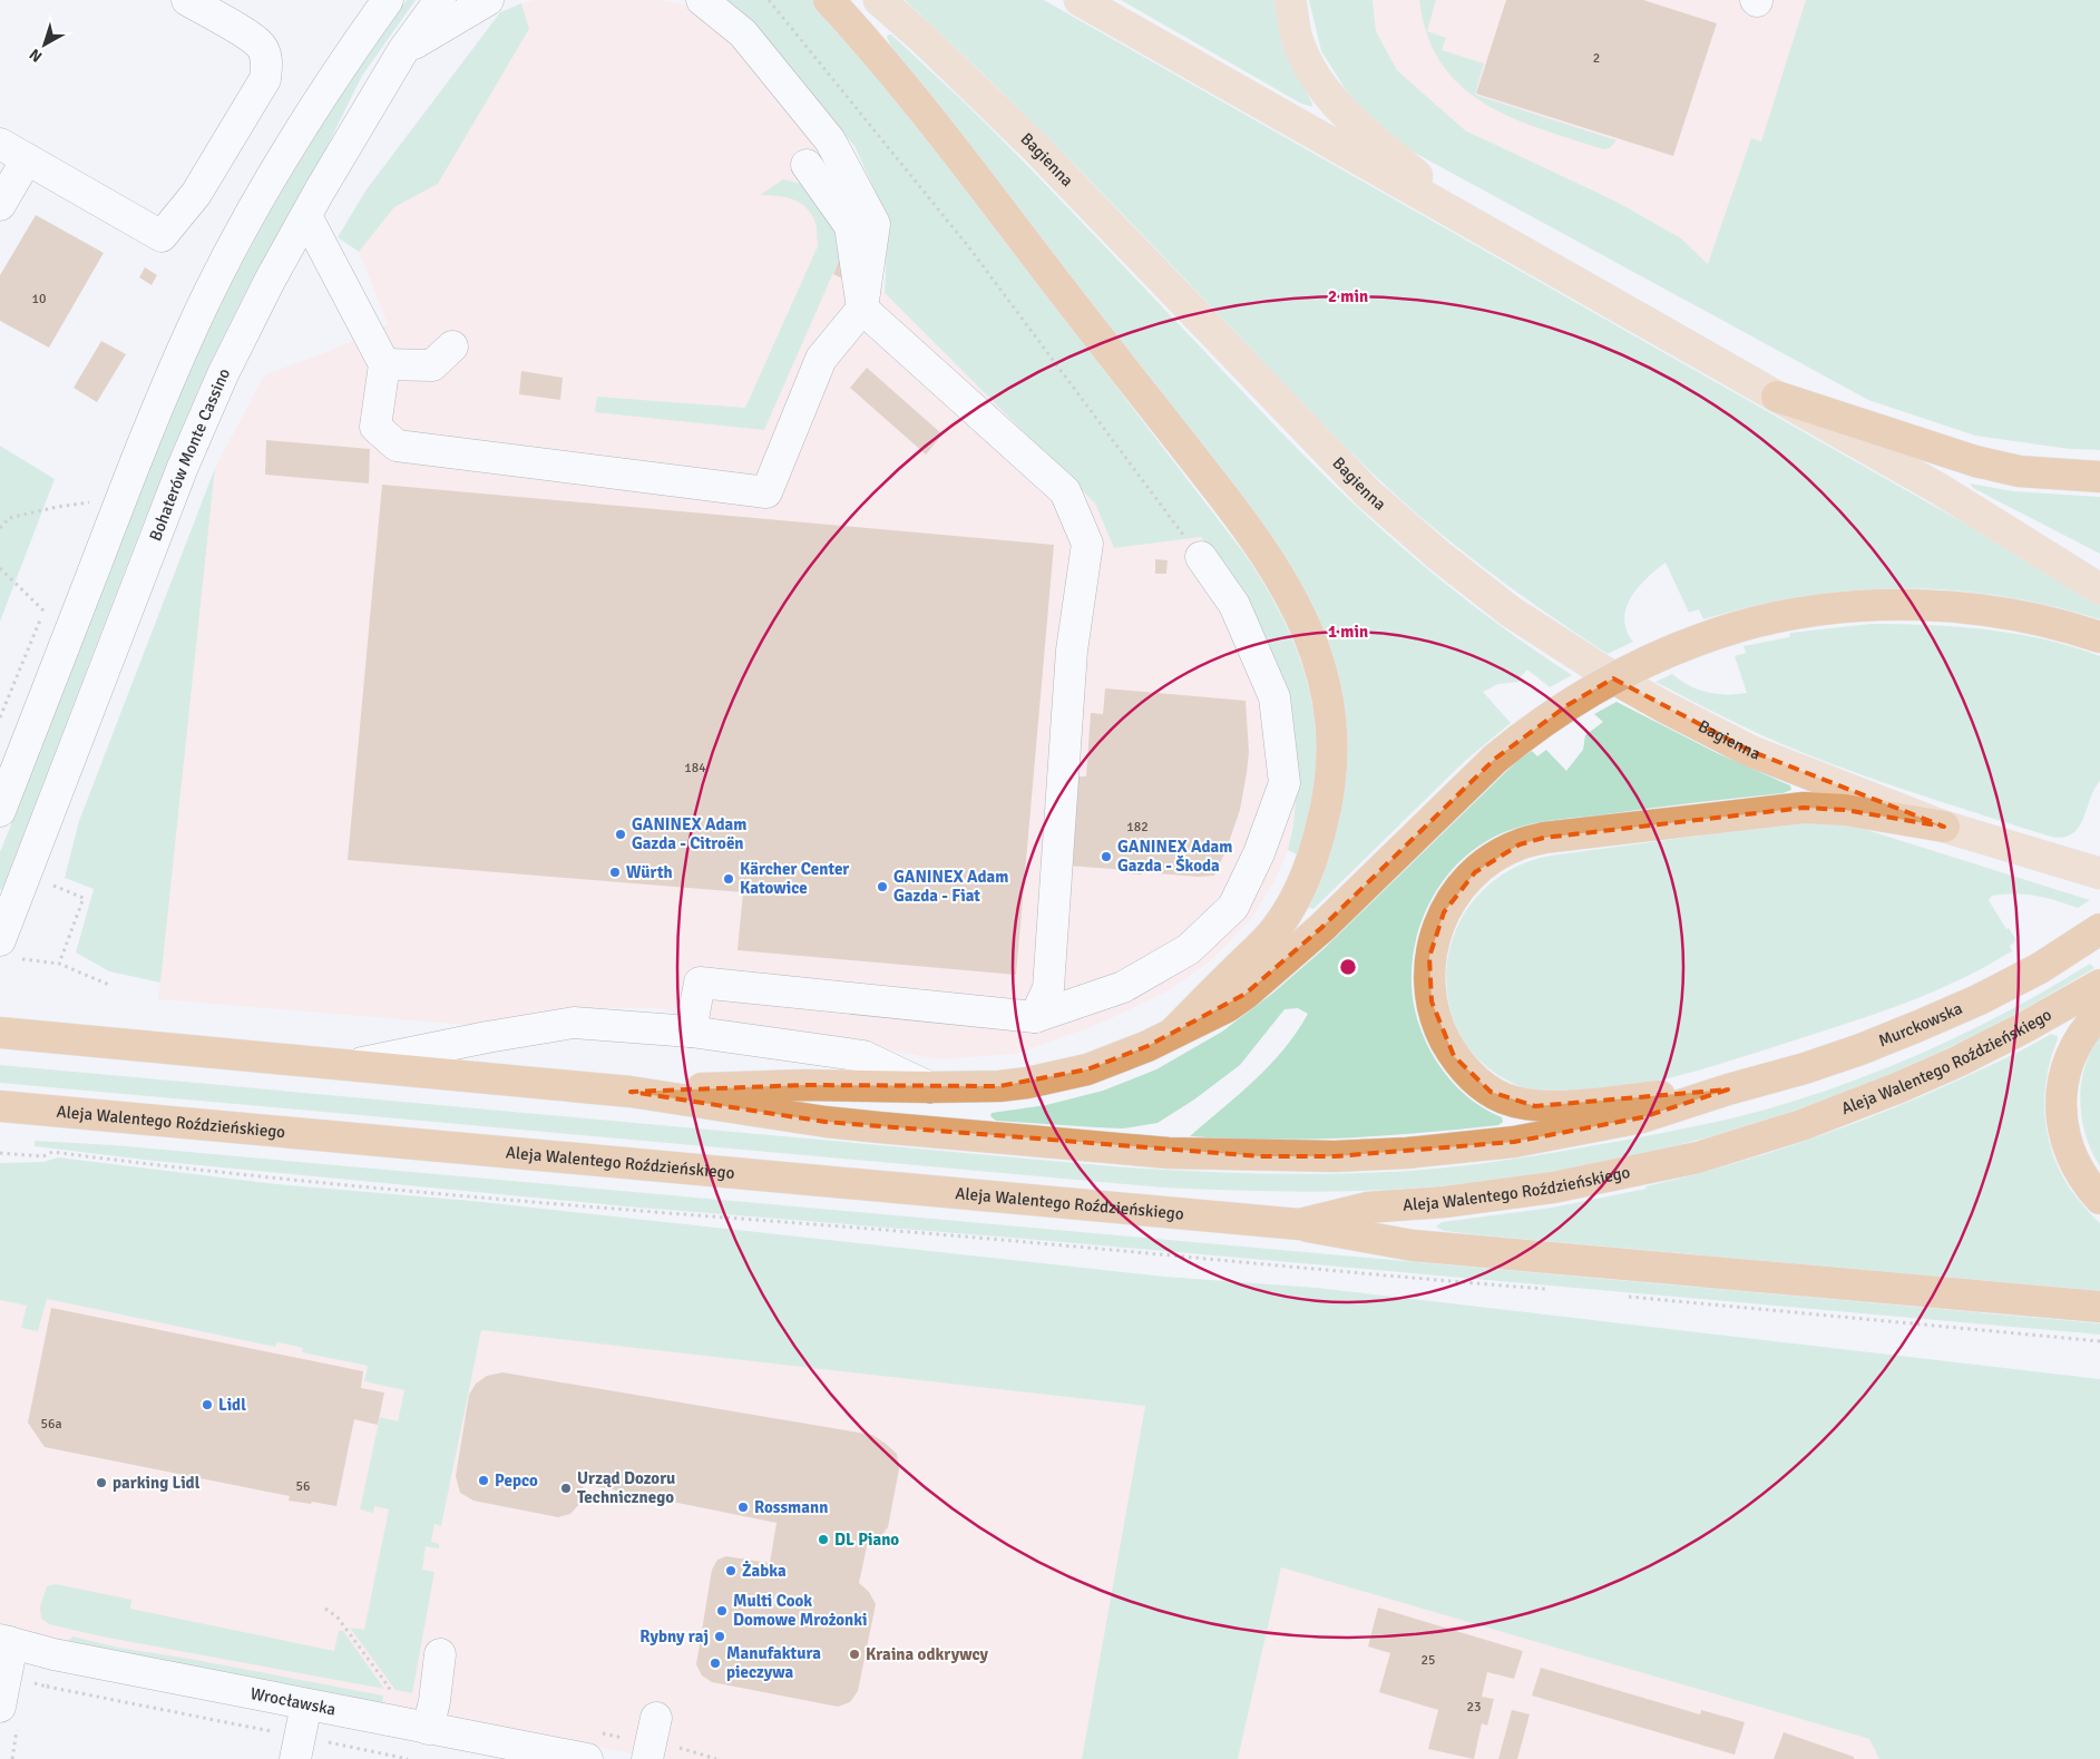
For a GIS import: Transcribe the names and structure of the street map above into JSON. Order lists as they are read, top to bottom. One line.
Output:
{"streets":{"highway":["Murckowska","Aleja Walentego Roździeńskiego"],"main road":["Bagienna"],"street":["Bohaterów Monte Cassino","Wrocławska"]},"places":["GANINEX Adam Gazda - Citroën","GANINEX Adam Gazda - Škoda","Würth","Kärcher Center Katowice","GANINEX Adam Gazda - Fiat","Lidl","Pepco","parking Lidl","Urząd Dozoru Technicznego","Rossmann","DL Piano","Żabka","Multi Cook Domowe Mrożonki","Rybny raj","Kraina odkrywcy","Manufaktura pieczywa"],"house_numbers":["2","10","184","182","56a","56","25","23"],"north":"bottom left","rings":["2 min","1 min"]}
